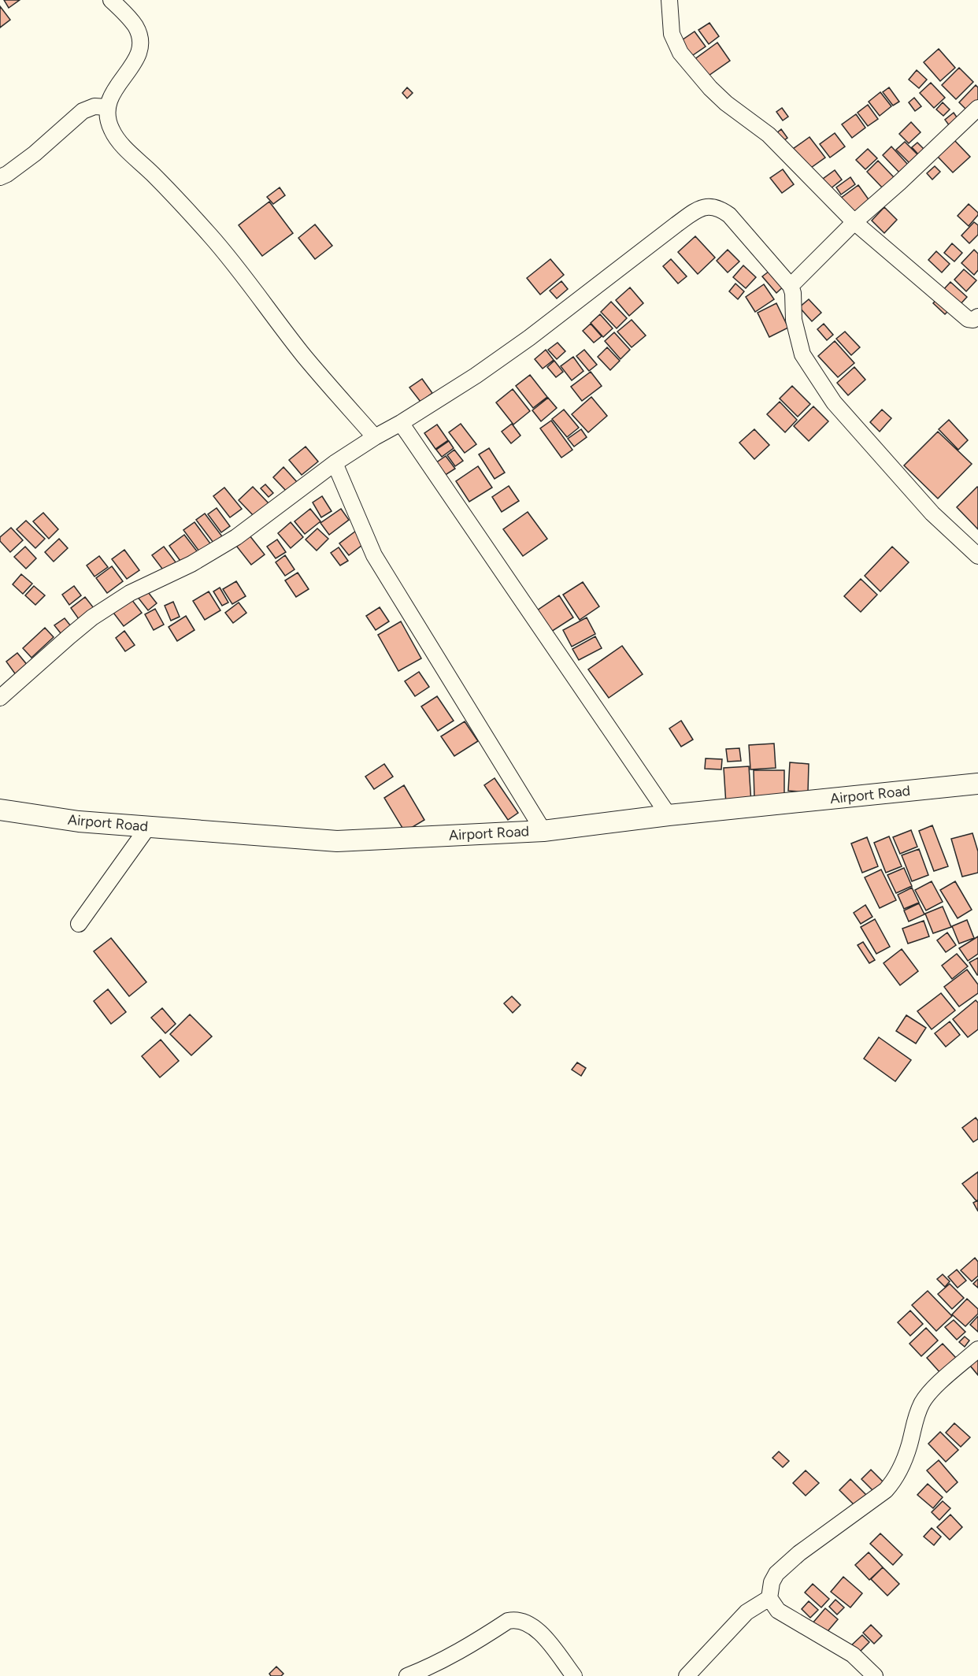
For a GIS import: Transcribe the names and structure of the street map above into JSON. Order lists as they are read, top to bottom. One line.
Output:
{"streets":{"main road":["Airport Road"]}}
